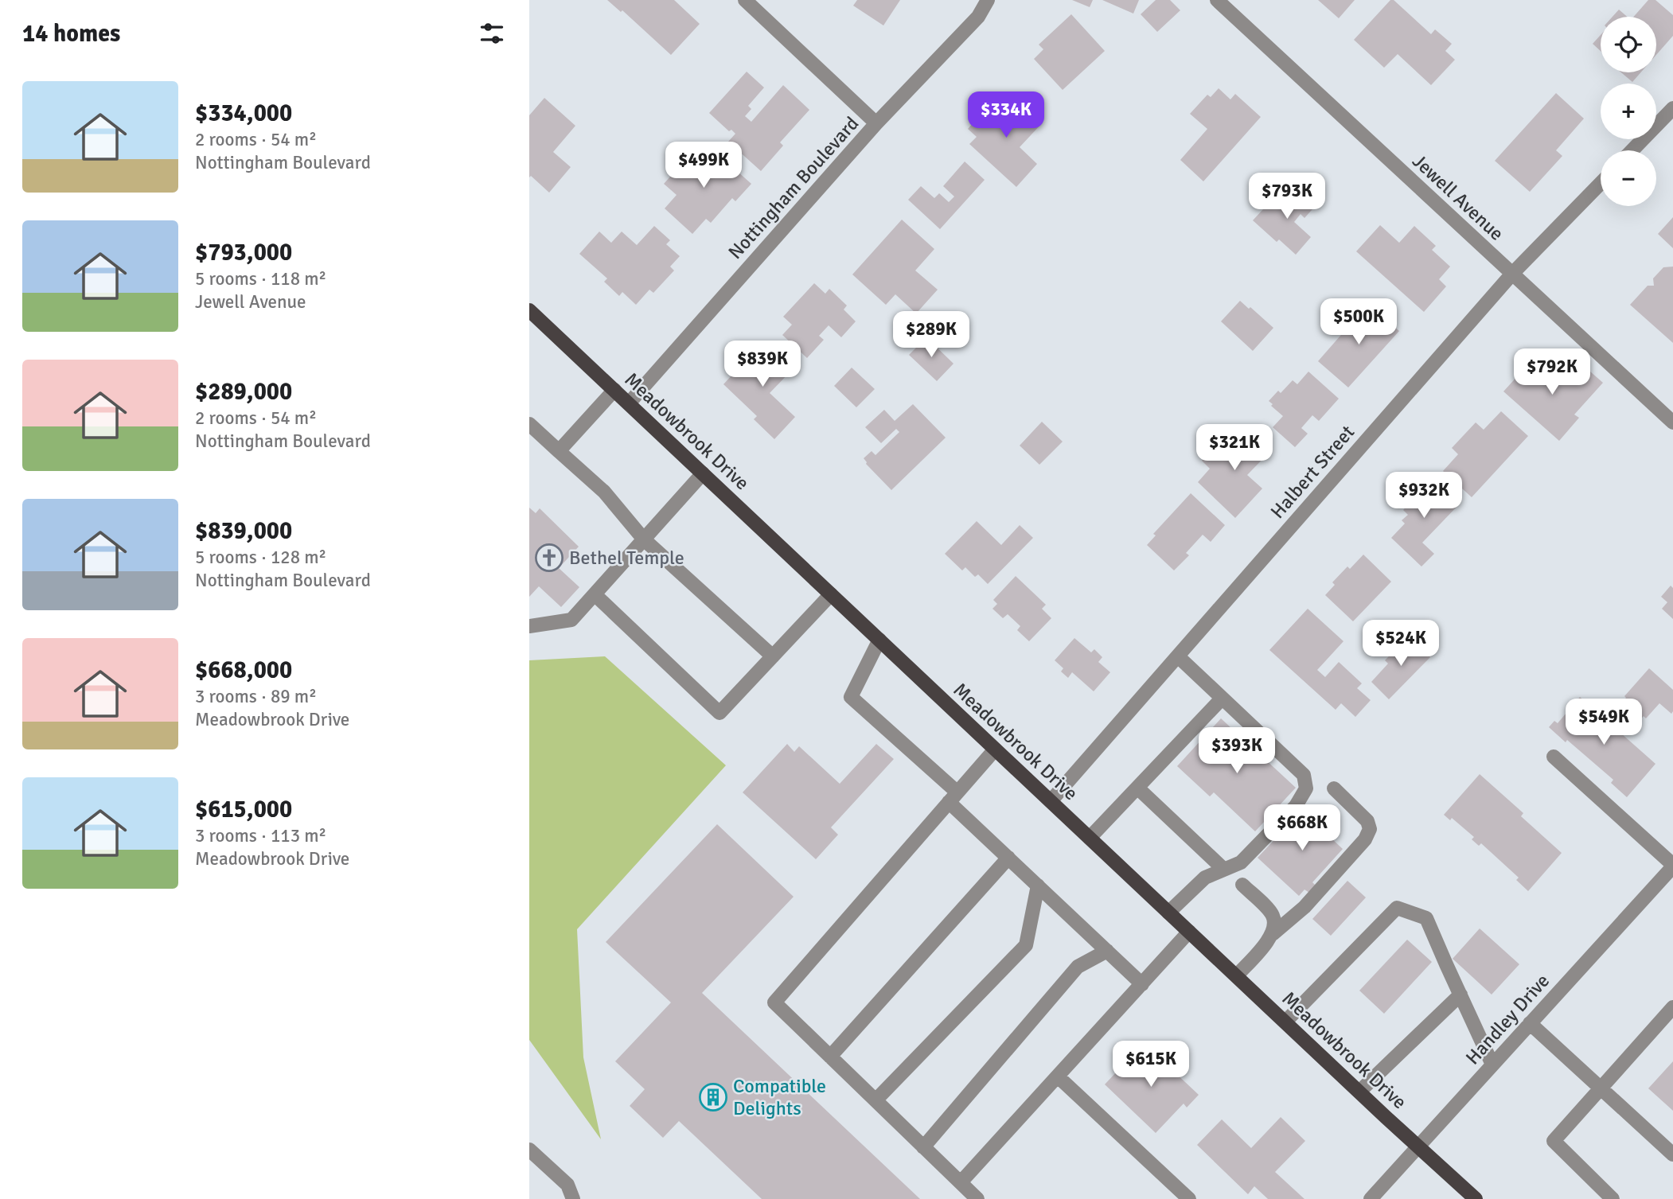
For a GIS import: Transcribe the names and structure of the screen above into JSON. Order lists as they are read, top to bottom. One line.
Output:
{"streets":{"main road":["Meadowbrook Drive"],"street":["Nottingham Boulevard","Jewell Avenue","Halbert Street","Handley Drive"]},"crossings":[["Nottingham Boulevard","Meadowbrook Drive"],["Jewell Avenue","Halbert Street"],["Meadowbrook Drive","Halbert Street"],["Meadowbrook Drive","Handley Drive"]],"places":{"church":["Bethel Temple"],"building":["Compatible Delights"]},"page":{"heading":"14 homes","map_buttons":["+","−"],"list":[{"name":"$334,000","note":"2 rooms · 54 m² · Nottingham Boulevard"},{"name":"$793,000","note":"5 rooms · 118 m² · Jewell Avenue"},{"name":"$289,000","note":"2 rooms · 54 m² · Nottingham Boulevard"},{"name":"$839,000","note":"5 rooms · 128 m² · Nottingham Boulevard"},{"name":"$668,000","note":"3 rooms · 89 m² · Meadowbrook Drive"},{"name":"$615,000","note":"3 rooms · 113 m² · Meadowbrook Drive"}],"price":["$334K","$499K","$793K","$500K","$289K","$839K","$792K","$321K","$932K","$524K","$549K","$393K","$668K","$615K"]}}
